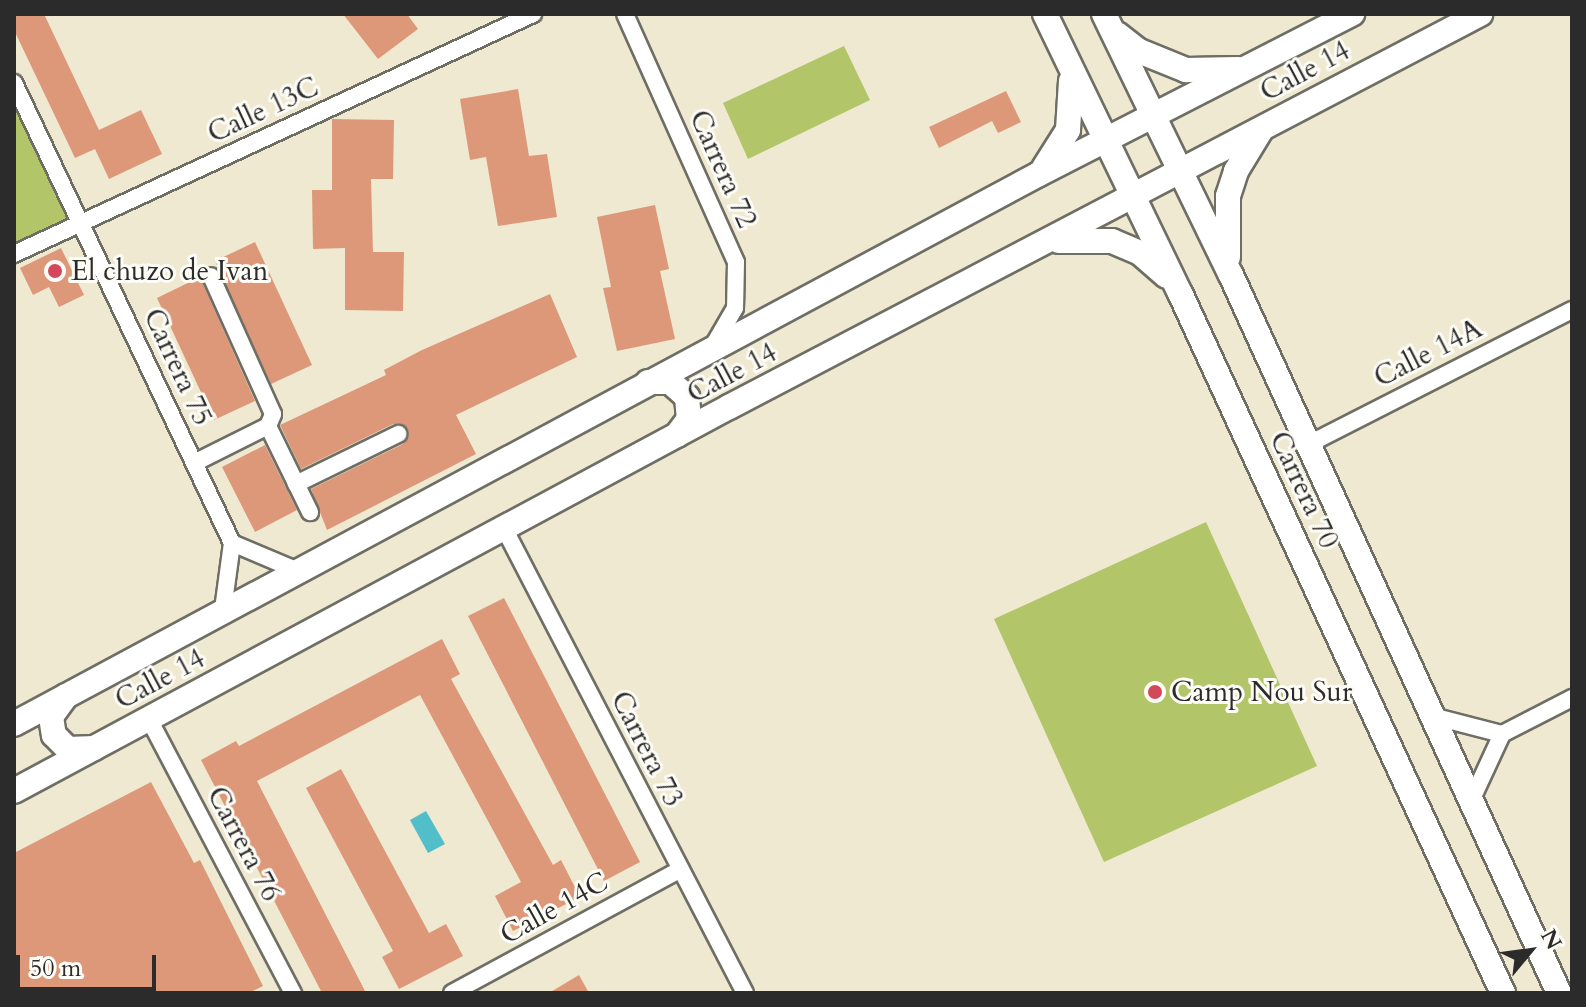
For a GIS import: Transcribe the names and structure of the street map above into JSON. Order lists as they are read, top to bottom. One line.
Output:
{"streets":{"street":["Calle 14","Calle 13C","Carrera 72","Calle 14A","Carrera 75","Carrera 70","Carrera 73","Carrera 76","Calle 14C"]},"crossings":[["Calle 14","Carrera 72"],["Calle 14","Carrera 70"],["Calle 14","Carrera 73"],["Calle 14","Carrera 76"],["Calle 13C","Carrera 75"],["Calle 14A","Carrera 70"],["Carrera 73","Calle 14C"]],"places":["El chuzo de Ivan","Camp Nou Sur"],"scale_bar":"50 m","north":"top right"}
